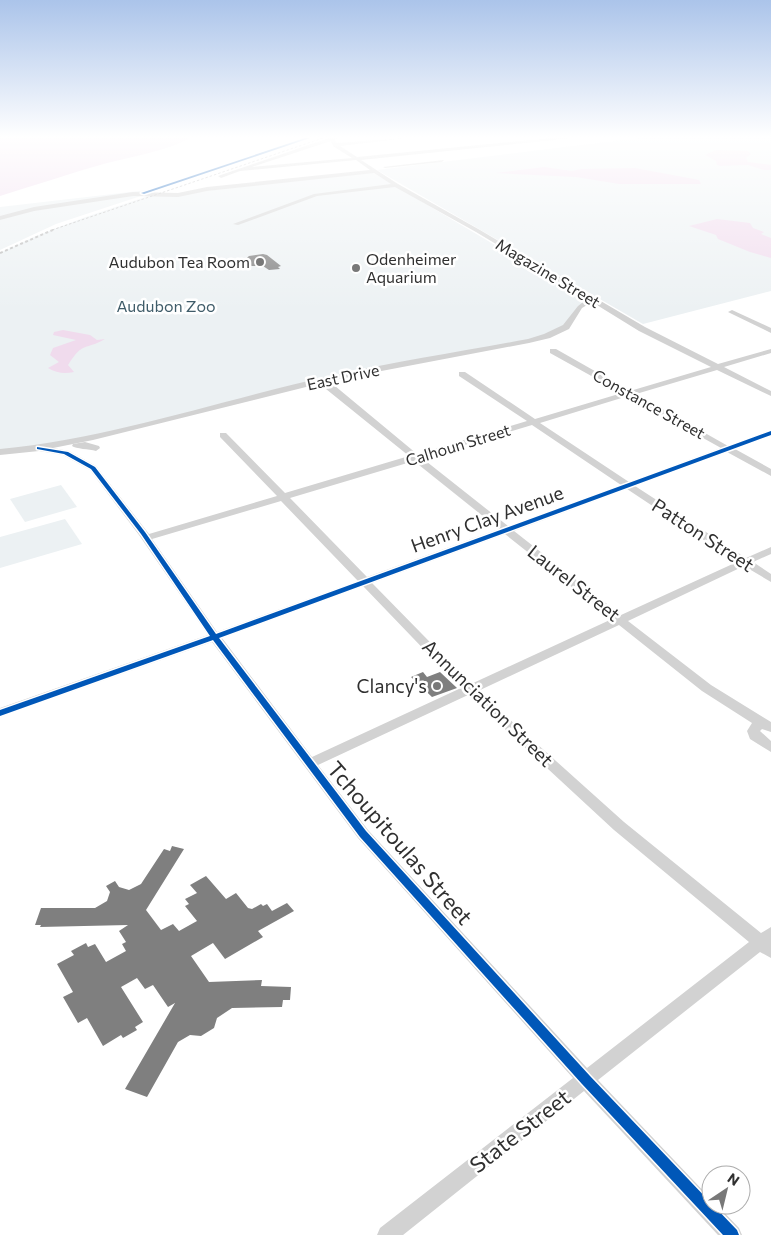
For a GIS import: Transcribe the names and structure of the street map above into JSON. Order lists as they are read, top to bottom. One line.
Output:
{"streets":{"street":["Magazine Street","East Drive","Constance Street","Calhoun Street","Henry Clay Avenue","Patton Street","Laurel Street","Annunciation Street","Tchoupitoulas Street","State Street"]},"crossings":[["Magazine Street","East Drive"],["Magazine Street","Calhoun Street"],["East Drive","Laurel Street"],["East Drive","Tchoupitoulas Street"],["Constance Street","Calhoun Street"],["Constance Street","Henry Clay Avenue"],["Calhoun Street","Patton Street"],["Calhoun Street","Laurel Street"],["Calhoun Street","Annunciation Street"],["Calhoun Street","Tchoupitoulas Street"],["Henry Clay Avenue","Patton Street"],["Henry Clay Avenue","Laurel Street"],["Henry Clay Avenue","Annunciation Street"],["Henry Clay Avenue","Tchoupitoulas Street"],["Annunciation Street","State Street"],["Tchoupitoulas Street","State Street"]],"parks":["Audubon Zoo"],"places":["Audubon Tea Room","Odenheimer Aquarium","Clancy's"],"north":"top right"}
